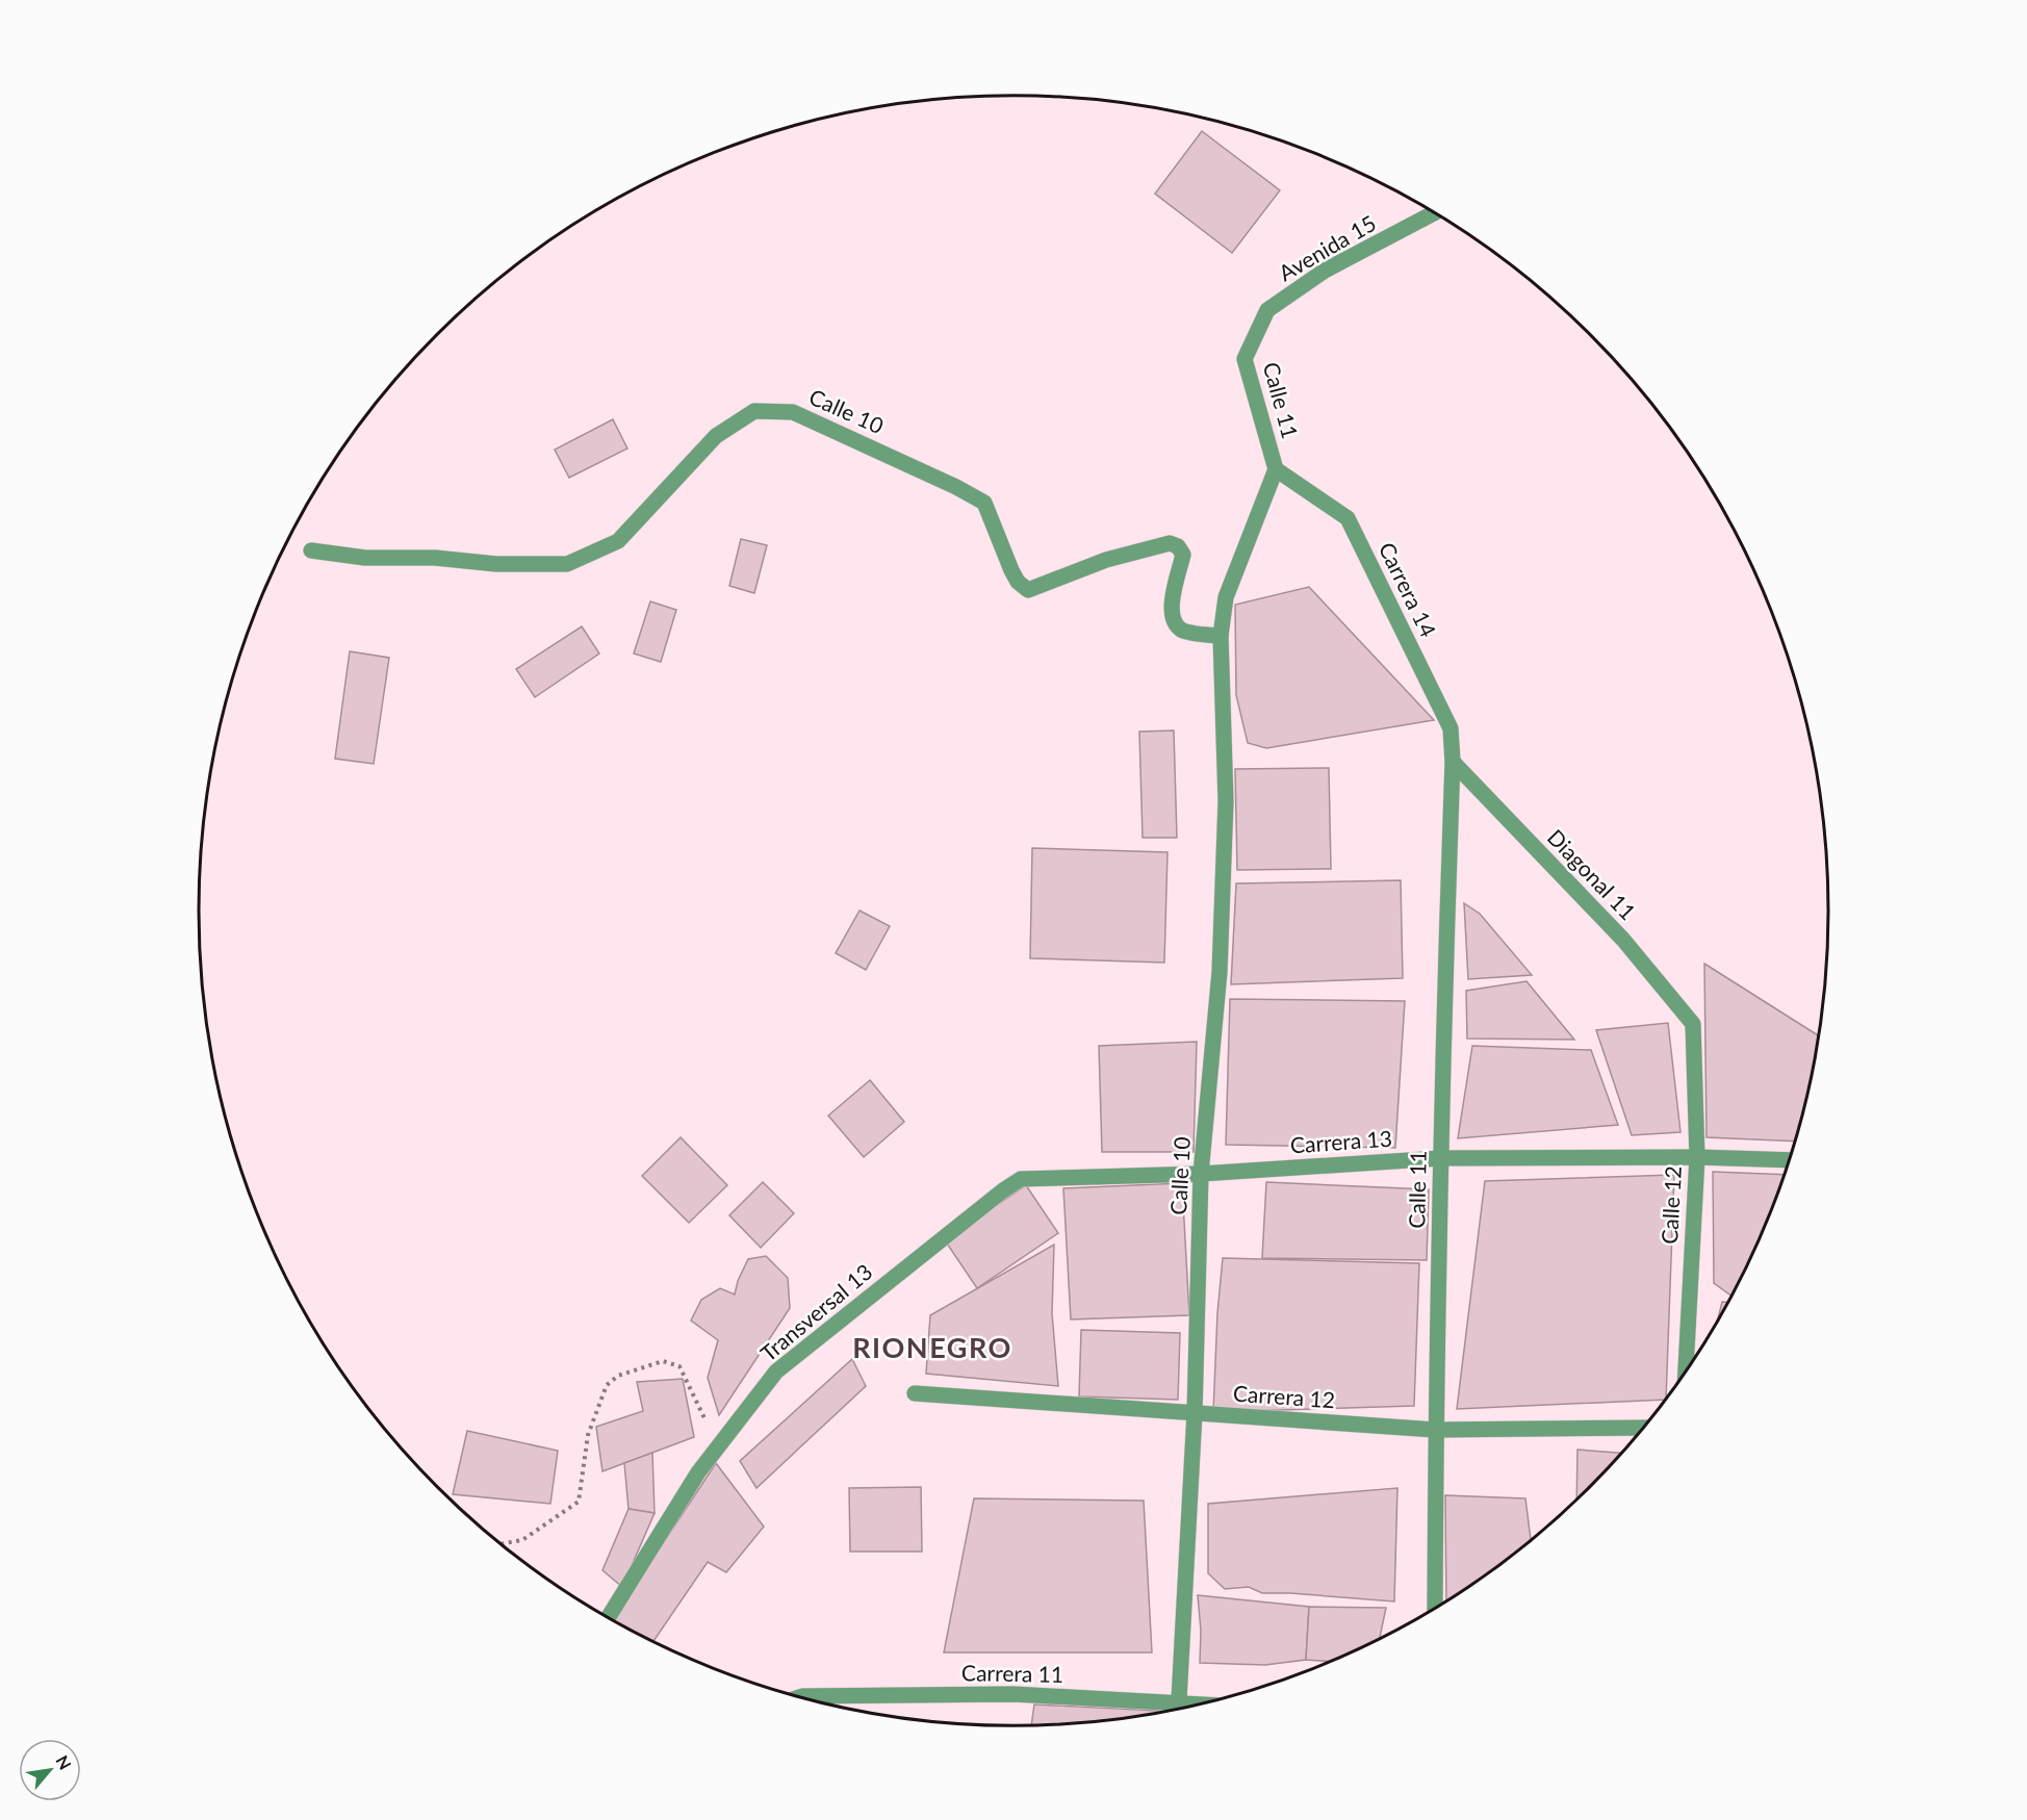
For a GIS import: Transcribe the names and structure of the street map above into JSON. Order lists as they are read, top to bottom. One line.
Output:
{"streets":{"street":["Avenida 15","Calle 11","Calle 10","Carrera 14","Diagonal 11","Carrera 13","Calle 12","Transversal 13","Carrera 12","Carrera 11"]},"crossings":[["Avenida 15","Calle 11"],["Calle 11","Calle 10"],["Calle 11","Carrera 14"],["Calle 11","Diagonal 11"],["Calle 11","Carrera 13"],["Calle 11","Carrera 12"],["Calle 10","Carrera 14"],["Calle 10","Carrera 13"],["Calle 10","Carrera 12"],["Carrera 14","Diagonal 11"],["Diagonal 11","Calle 12"],["Carrera 13","Calle 12"],["Carrera 13","Transversal 13"]],"districts":["RIONEGRO"],"north":"top right"}
